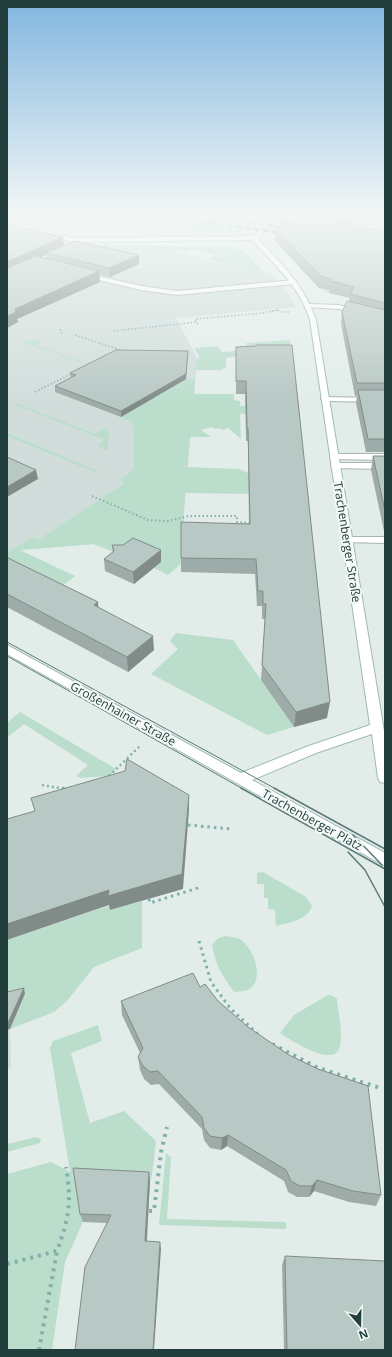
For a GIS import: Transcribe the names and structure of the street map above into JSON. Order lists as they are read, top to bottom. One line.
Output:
{"streets":{"street":["Trachenberger Straße","Großenhainer Straße","Trachenberger Platz"]},"crossings":[["Großenhainer Straße","Trachenberger Platz"]],"north":"bottom"}
